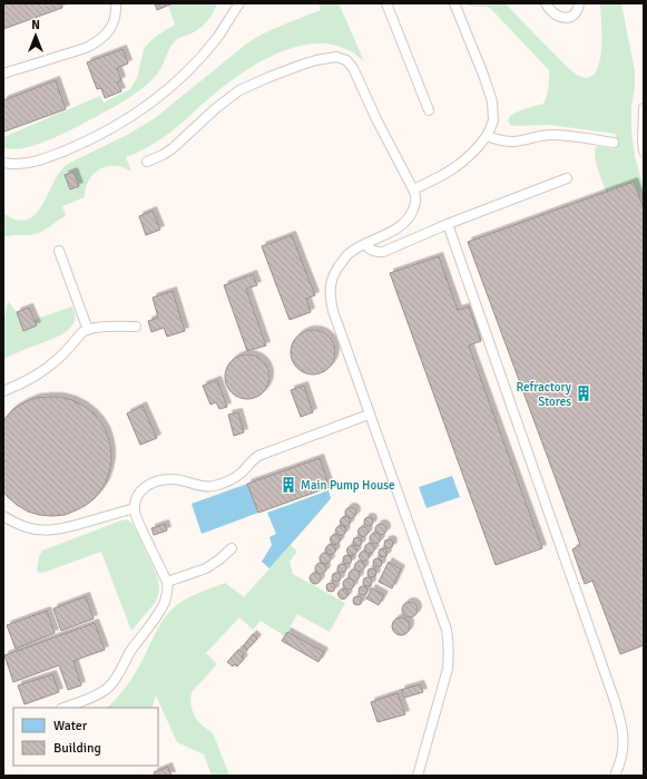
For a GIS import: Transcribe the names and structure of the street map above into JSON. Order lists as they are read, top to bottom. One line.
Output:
{"places":{"building":["Refractory Stores","Main Pump House"]},"legend":["Water","Building"],"north":"top"}
